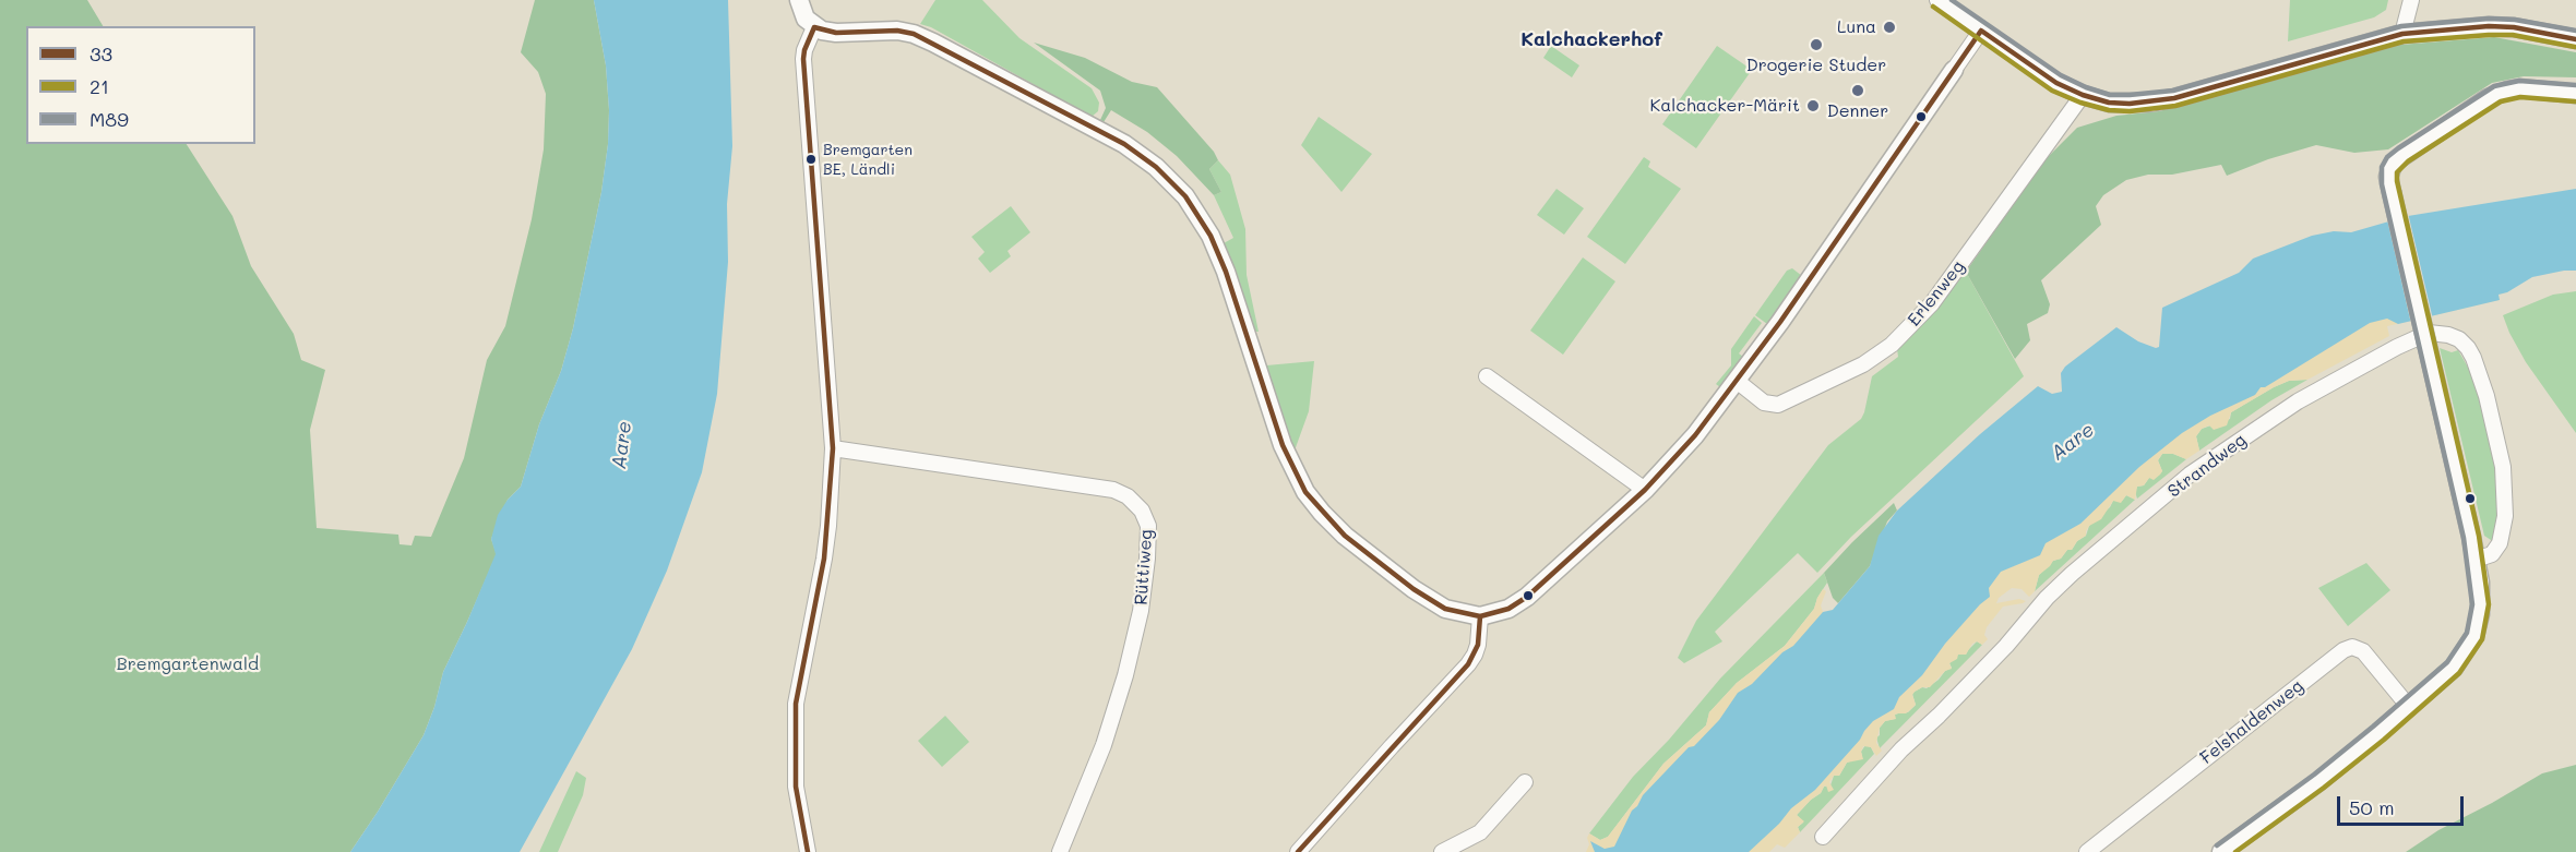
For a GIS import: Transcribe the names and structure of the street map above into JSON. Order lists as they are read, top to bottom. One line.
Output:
{"streets":{"street":["Erlenweg","Strandweg","Rüttiweg","Felshaldenweg"]},"districts":["Kalchackerhof"],"water":["Aare"],"parks":["Bremgartenwald"],"places":["Luna","Drogerie Studer","Denner","Kalchacker-Märit","Bremgarten BE, Ländli"],"lines":["transit line M89","transit line 21","transit line 33"],"legend":["33","21","M89"],"scale_bar":"50 m"}
